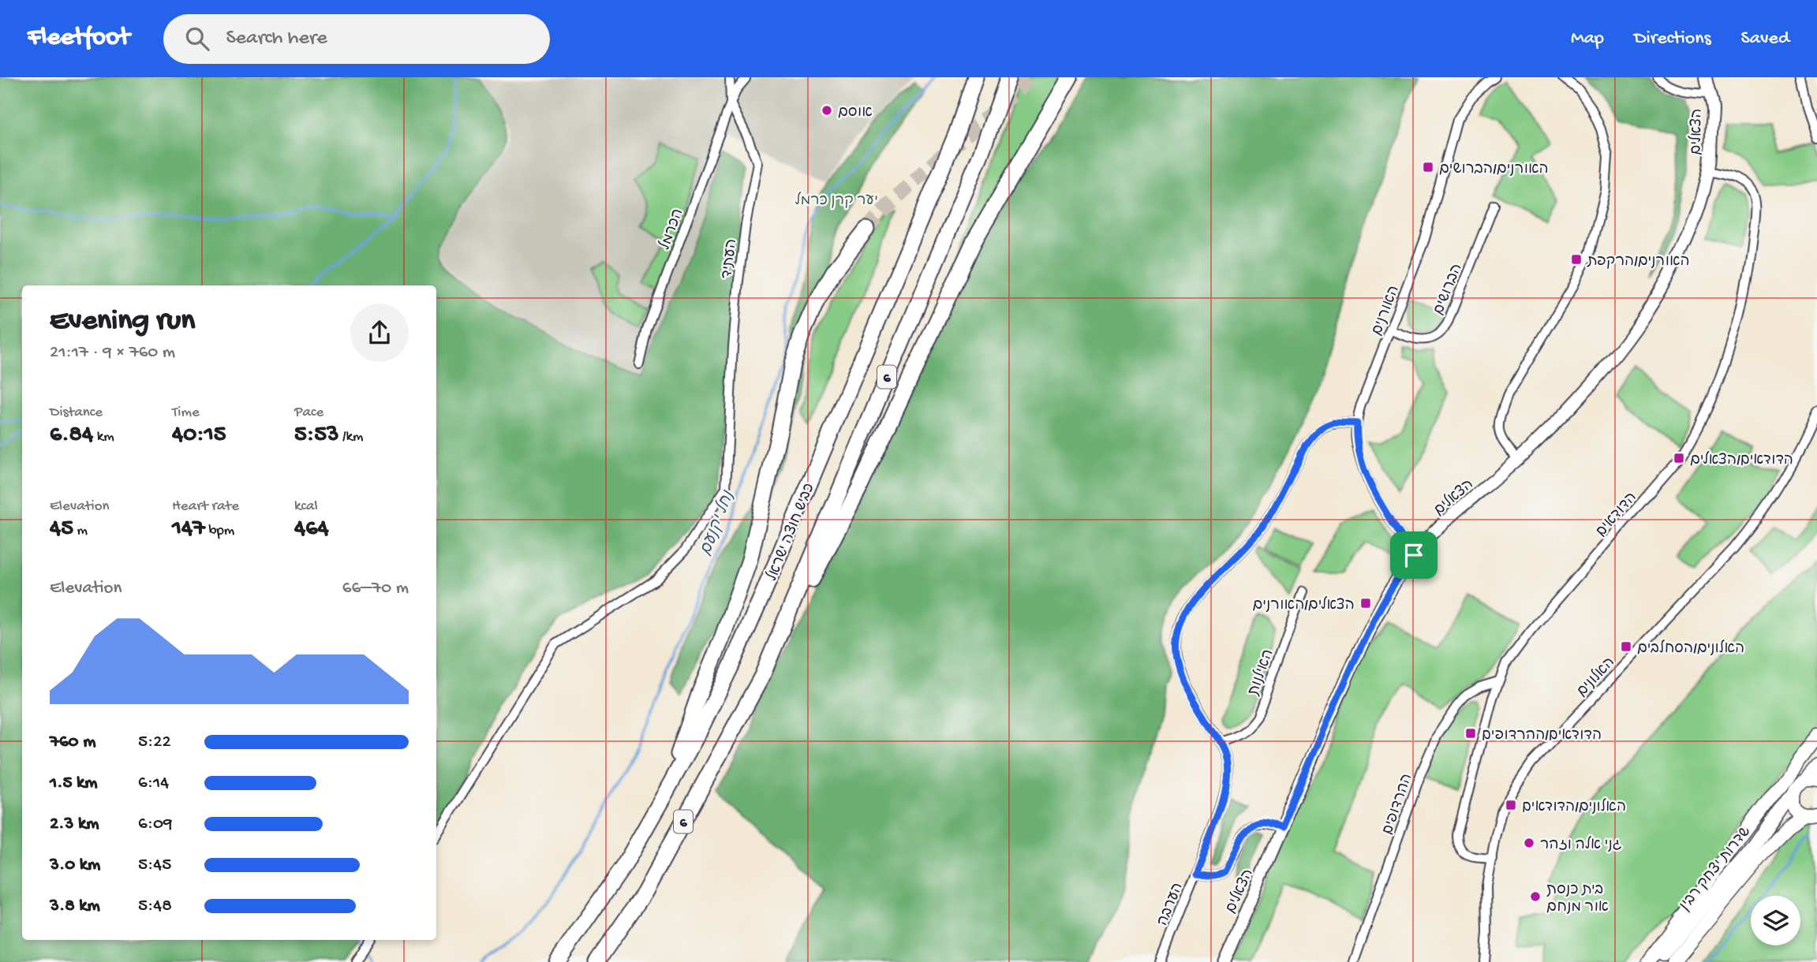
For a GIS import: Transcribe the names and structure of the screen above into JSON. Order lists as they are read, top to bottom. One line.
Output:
{"streets":{"highway":["6","כביש חוצה ישראל"],"main road":["שדרות יצחק רבין"],"street":["הצאלים","הכרמל","העתיד","הברושים","האורנים","הדודאים","האילנות","האלונים","ההרדופים","הערבה"]},"crossings":[["הצאלים","האורנים"],["הצאלים","הדודאים"],["הכרמל","העתיד"],["הברושים","האורנים"],["האורנים","הערבה"],["הדודאים","האלונים"],["הדודאים","ההרדופים"],["האילנות","הערבה"]],"water":["נחל יקנעם"],"parks":["יער קרן כרמל"],"places":{"other":["אוסם","גני אלה וזהר","בית כנסת אור מנחם"],"transit":["האורנים/הברושים","האורנים/הרקפת","הדודאים/הצאלים","הצאלים/האורנים","האלונים/הסחלבים","הדודאים/ההרדופים","האלונים/הדודאים"]},"page":{"header":"Fleetfoot","search":"Search here","nav":["Map","Directions","Saved"],"heading":["Evening run","21:17 · 9 × 760 m"],"stats":[["Distance","6.84 km"],["Time","40:15"],["Pace","5:53 /km"],["Elevation","45 m"],["Heart rate","147 bpm"],["kcal","464"]],"chart":["Elevation","66–70 m"],"list":[{"name":"760 m","note":"5:22"},{"name":"1.5 km","note":"6:14"},{"name":"2.3 km","note":"6:09"},{"name":"3.0 km","note":"5:45"},{"name":"3.8 km","note":"5:48"}]}}
